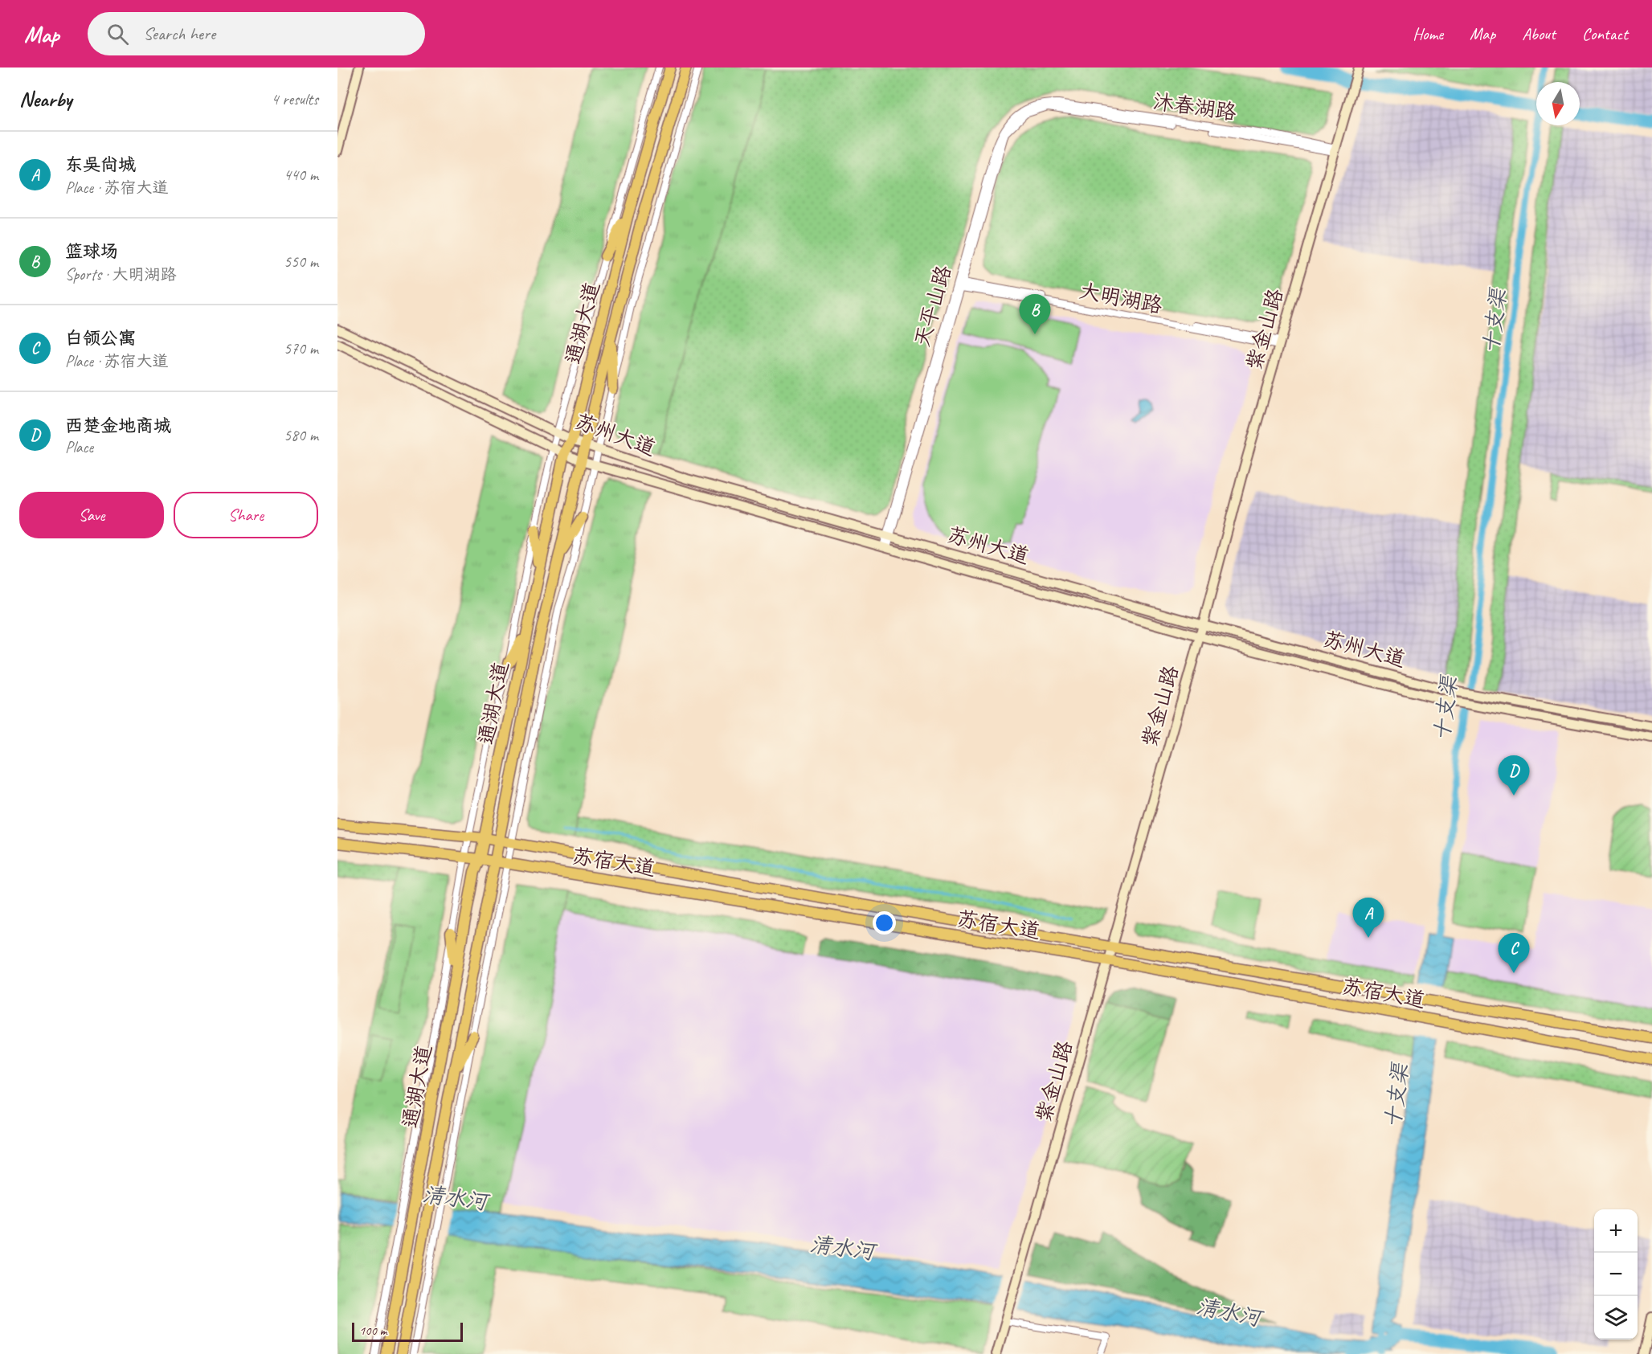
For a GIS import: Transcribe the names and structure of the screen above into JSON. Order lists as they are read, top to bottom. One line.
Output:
{"streets":{"main road":["通湖大道","苏宿大道"],"street":["沐春湖路","大明湖路","天平山路","紫金山路","苏州大道"]},"crossings":[["沐春湖路","天平山路"],["沐春湖路","紫金山路"],["大明湖路","天平山路"],["大明湖路","紫金山路"],["天平山路","苏州大道"],["通湖大道","苏州大道"],["通湖大道","苏宿大道"],["紫金山路","苏州大道"],["紫金山路","苏宿大道"]],"water":["十支渠","清水河"],"scale_bar":"100 m","north":"bottom","page":{"header":"Map","search":"Search here","nav":["Home","Map","About","Contact"],"heading":["Nearby","4 results"],"list":[{"mark":"A","name":"东吴尚城","note":"Place · 苏宿大道","value":"440 m"},{"mark":"B","name":"篮球场","note":"Sports · 大明湖路","value":"550 m"},{"mark":"C","name":"白领公寓","note":"Place · 苏宿大道","value":"570 m"},{"mark":"D","name":"西楚金地商城","note":"Place","value":"580 m"}],"pins":["B","D","A","C"],"buttons":["Save","Share"],"map_buttons":["+","−"],"scale":"100 m"}}
